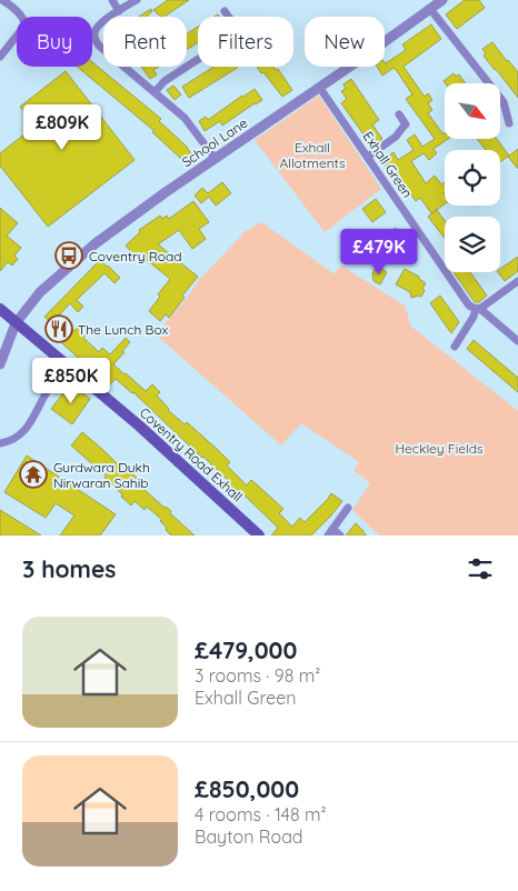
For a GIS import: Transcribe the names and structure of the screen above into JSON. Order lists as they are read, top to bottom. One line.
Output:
{"streets":{"main road":["Coventry Road Exhall"],"street":["School Lane","Exhall Green"]},"crossings":[["School Lane","Exhall Green"],["School Lane","Coventry Road Exhall"]],"parks":["Exhall Allotments","Heckley Fields"],"places":{"bus stop":["Coventry Road"],"restaurant":["The Lunch Box"],"temple":["Gurdwara Dukh Nirwaran Sahib"]},"north":"bottom right","page":{"chip":["Buy","Rent","Filters","New"],"price":["£809K","£479K","£850K"],"heading":"3 homes","list":[{"name":"£479,000","note":"3 rooms · 98 m² · Exhall Green"},{"name":"£850,000","note":"4 rooms · 148 m² · Bayton Road"}]}}
